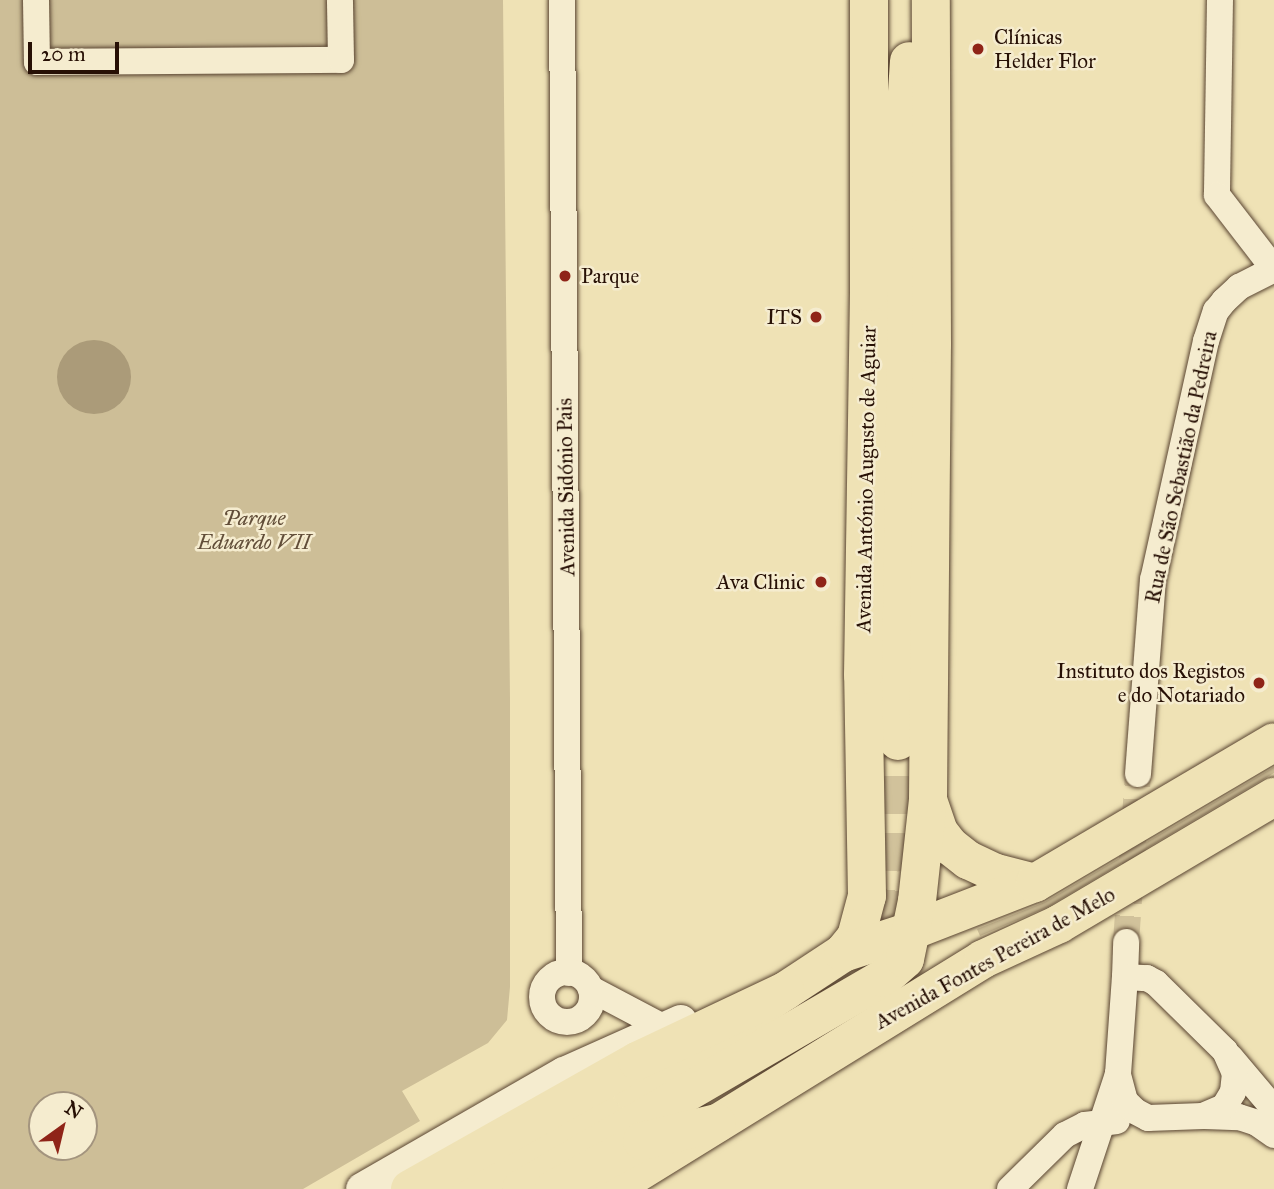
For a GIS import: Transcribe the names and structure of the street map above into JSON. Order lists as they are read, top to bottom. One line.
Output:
{"streets":{"main road":["Avenida António Augusto de Aguiar","Avenida Fontes Pereira de Melo"],"street":["Rua de São Sebastião da Pedreira","Avenida Sidónio Pais"]},"parks":["Parque Eduardo VII"],"places":["Clínicas Helder Flor","Parque","ITS","Ava Clinic","Instituto dos Registos e do Notariado"],"scale_bar":"20 m","north":"top right"}
